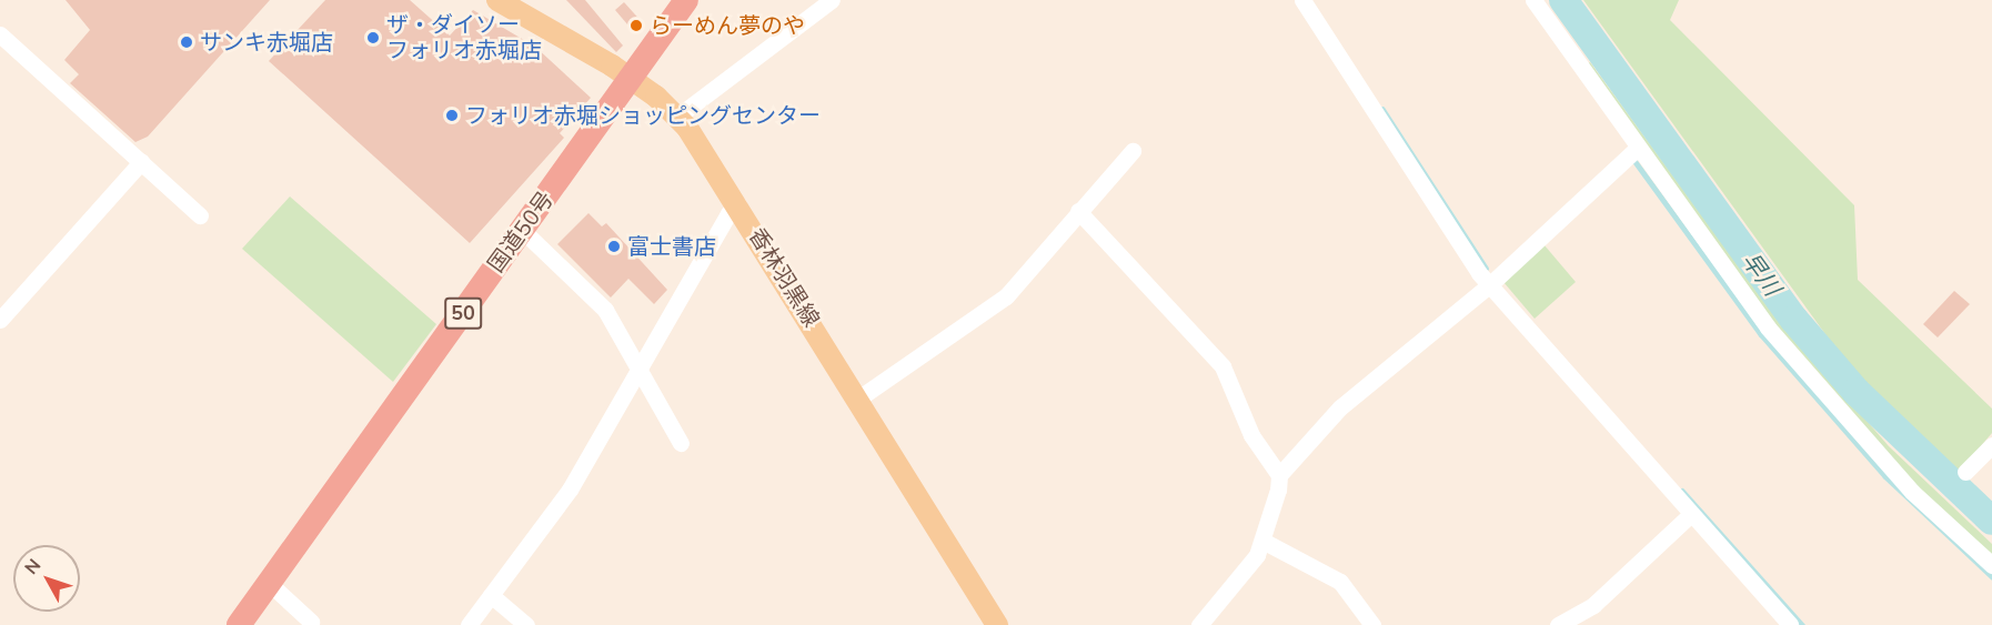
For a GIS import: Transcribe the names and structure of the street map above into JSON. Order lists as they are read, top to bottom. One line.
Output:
{"streets":{"highway":["国道50号","50"],"main road":["香林羽黒線"]},"crossings":[["国道50号","香林羽黒線"]],"water":["早川"],"places":["らーめん夢のや","ザ・ダイソー フォリオ赤堀店","サンキ赤堀店","フォリオ赤堀ショッピングセンター","富士書店"],"north":"top left"}
